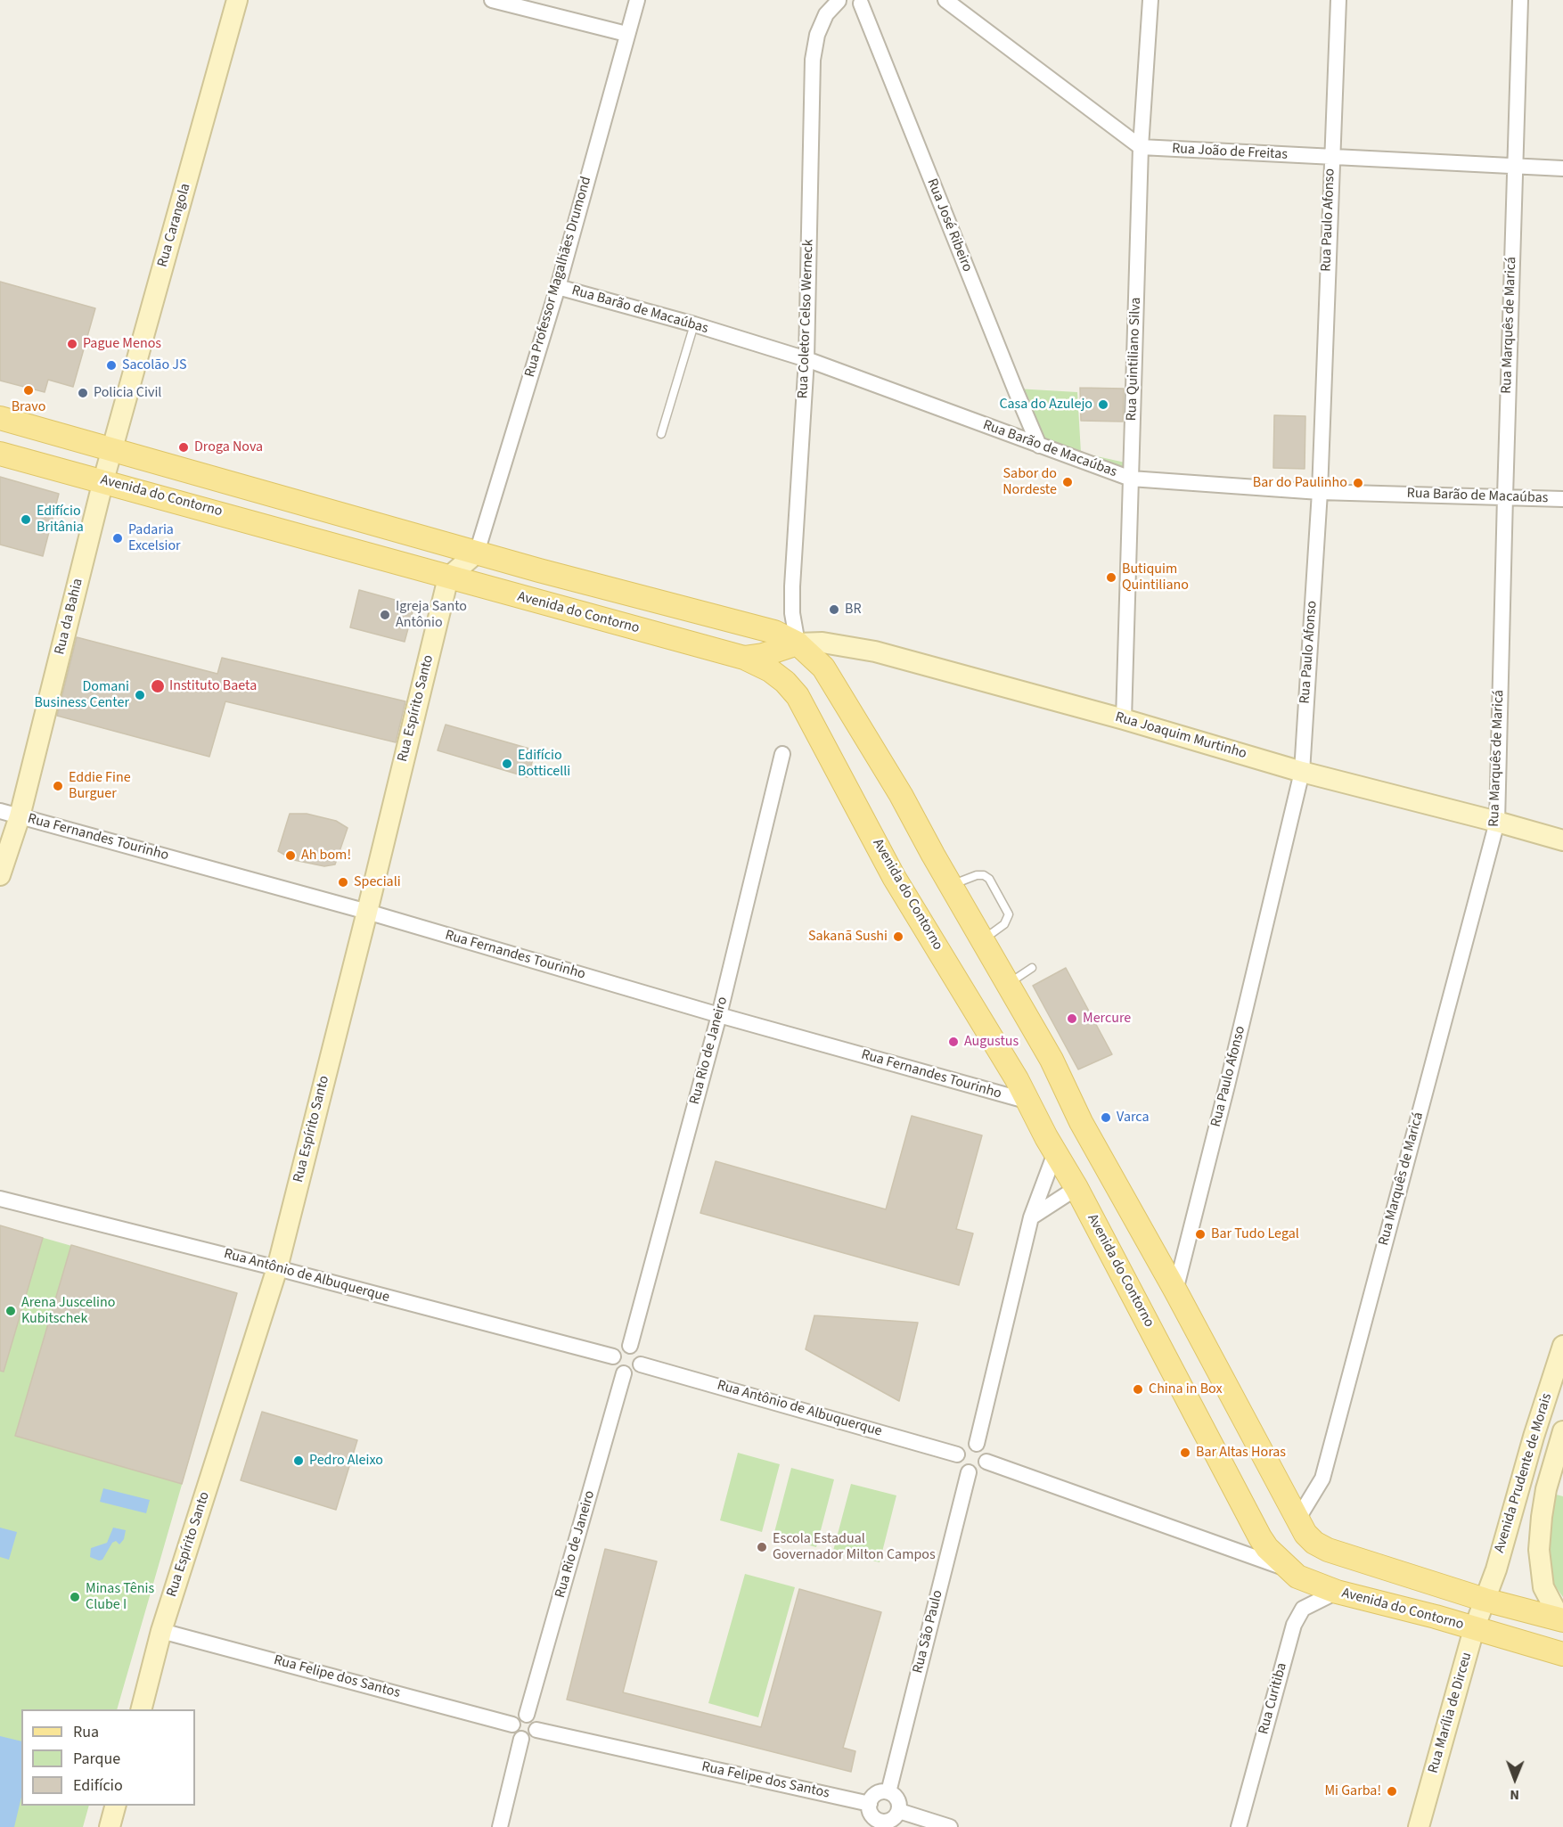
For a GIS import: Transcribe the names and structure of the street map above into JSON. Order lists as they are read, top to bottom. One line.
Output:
{"streets":{"main road":["Avenida do Contorno"],"street":["Rua João de Freitas","Rua Paulo Afonso","Rua Carangola","Rua José Ribeiro","Rua Professor Magalhães Drumond","Rua Barão de Macaúbas","Rua Coletor Celso Werneck","Rua Marquês de Maricá","Rua Quintiliano Silva","Rua da Bahia","Rua Espírito Santo","Rua Joaquim Murtinho","Rua Fernandes Tourinho","Rua Rio de Janeiro","Rua Antônio de Albuquerque","Avenida Prudente de Morais","Rua São Paulo","Rua Felipe dos Santos","Rua Curitiba","Rua Marília de Dirceu"]},"crossings":[["Rua João de Freitas","Rua Paulo Afonso"],["Rua João de Freitas","Rua Marquês de Maricá"],["Rua João de Freitas","Rua Quintiliano Silva"],["Rua Paulo Afonso","Rua Barão de Macaúbas"],["Rua Paulo Afonso","Avenida do Contorno"],["Rua Paulo Afonso","Rua Joaquim Murtinho"],["Rua Carangola","Avenida do Contorno"],["Rua Carangola","Rua da Bahia"],["Rua José Ribeiro","Rua Barão de Macaúbas"],["Rua Professor Magalhães Drumond","Rua Barão de Macaúbas"],["Rua Professor Magalhães Drumond","Avenida do Contorno"],["Rua Barão de Macaúbas","Rua Coletor Celso Werneck"],["Rua Barão de Macaúbas","Rua Marquês de Maricá"],["Rua Barão de Macaúbas","Rua Quintiliano Silva"],["Rua Coletor Celso Werneck","Avenida do Contorno"],["Rua Coletor Celso Werneck","Rua Joaquim Murtinho"],["Rua Marquês de Maricá","Avenida do Contorno"],["Rua Marquês de Maricá","Rua Joaquim Murtinho"],["Rua Quintiliano Silva","Rua Joaquim Murtinho"],["Avenida do Contorno","Rua da Bahia"],["Avenida do Contorno","Rua Espírito Santo"],["Avenida do Contorno","Rua Joaquim Murtinho"],["Avenida do Contorno","Rua Fernandes Tourinho"],["Avenida do Contorno","Avenida Prudente de Morais"],["Avenida do Contorno","Rua Curitiba"],["Avenida do Contorno","Rua Marília de Dirceu"],["Rua da Bahia","Rua Fernandes Tourinho"],["Rua Espírito Santo","Rua Fernandes Tourinho"],["Rua Espírito Santo","Rua Antônio de Albuquerque"],["Rua Espírito Santo","Rua Felipe dos Santos"],["Rua Fernandes Tourinho","Rua Rio de Janeiro"],["Rua Rio de Janeiro","Rua Antônio de Albuquerque"],["Rua Rio de Janeiro","Rua Felipe dos Santos"],["Rua Antônio de Albuquerque","Rua São Paulo"],["Avenida Prudente de Morais","Rua Marília de Dirceu"],["Rua São Paulo","Rua Felipe dos Santos"]],"places":["Pague Menos","Sacolão JS","Bravo","Policia Civil","Casa do Azulejo","Droga Nova","Sabor do Nordeste","Bar do Paulinho","Edifício Britânia","Padaria Excelsior","Butiquim Quintiliano","BR","Igreja Santo Antônio","Instituto Baeta","Domani Business Center","Edifício Botticelli","Eddie Fine Burguer","Ah bom!","Speciali","Sakanã Sushi","Mercure","Augustus","Varca","Bar Tudo Legal","Arena Juscelino Kubitschek","China in Box","Bar Altas Horas","Pedro Aleixo","Escola Estadual Governador Milton Campos","Minas Tênis Clube I","Mi Garba!"],"legend":["Rua","Parque","Edifício"],"north":"bottom"}
